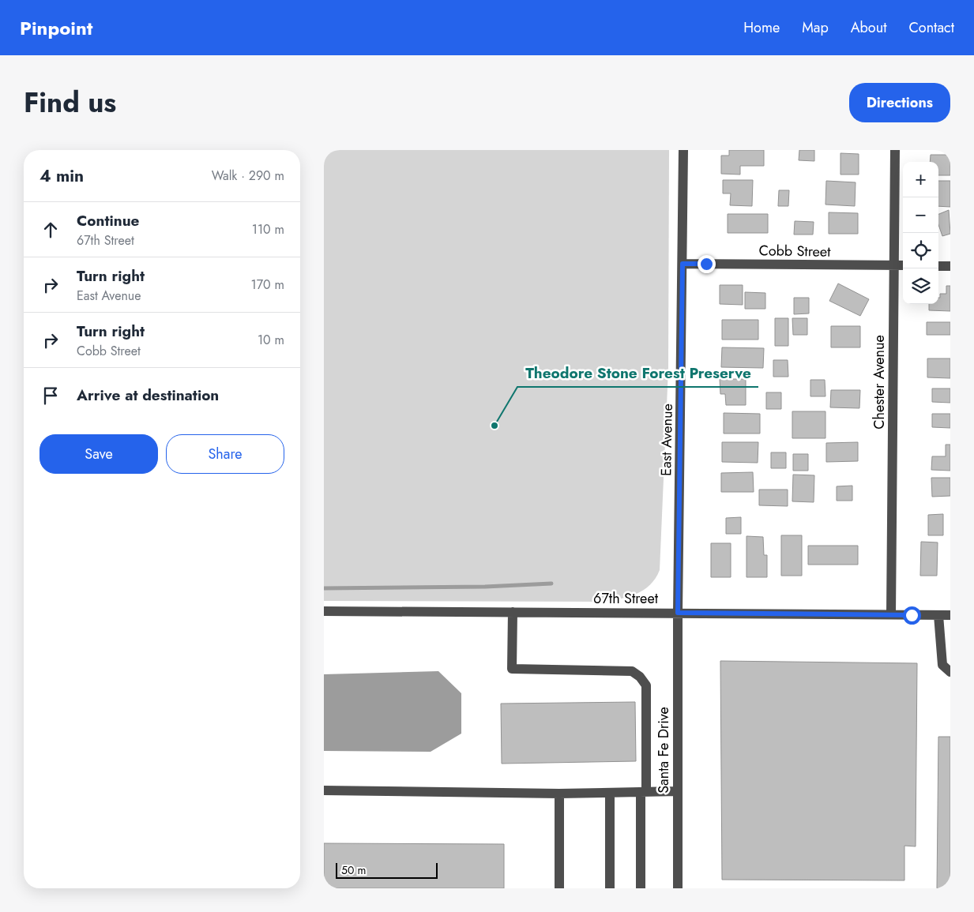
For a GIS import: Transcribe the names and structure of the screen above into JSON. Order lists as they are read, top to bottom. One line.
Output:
{"streets":{"street":["Cobb Street","Chester Avenue","East Avenue","67th Street","Santa Fe Drive"]},"crossings":[["Cobb Street","Chester Avenue"],["Cobb Street","East Avenue"],["Chester Avenue","67th Street"],["East Avenue","67th Street"],["East Avenue","Santa Fe Drive"],["67th Street","Santa Fe Drive"]],"places":["Theodore Stone Forest Preserve"],"scale_bar":"50 m","page":{"header":"Pinpoint","nav":["Home","Map","About","Contact"],"title":"Find us","buttons":["Directions",["Save","Share"]],"heading":["4 min","Walk · 290 m"],"map_buttons":["+","−"],"list":[["Continue","67th Street","110 m"],["Turn right","East Avenue","170 m"],["Turn right","Cobb Street","10 m"],"Arrive at destination"],"scale":"50 m"}}
